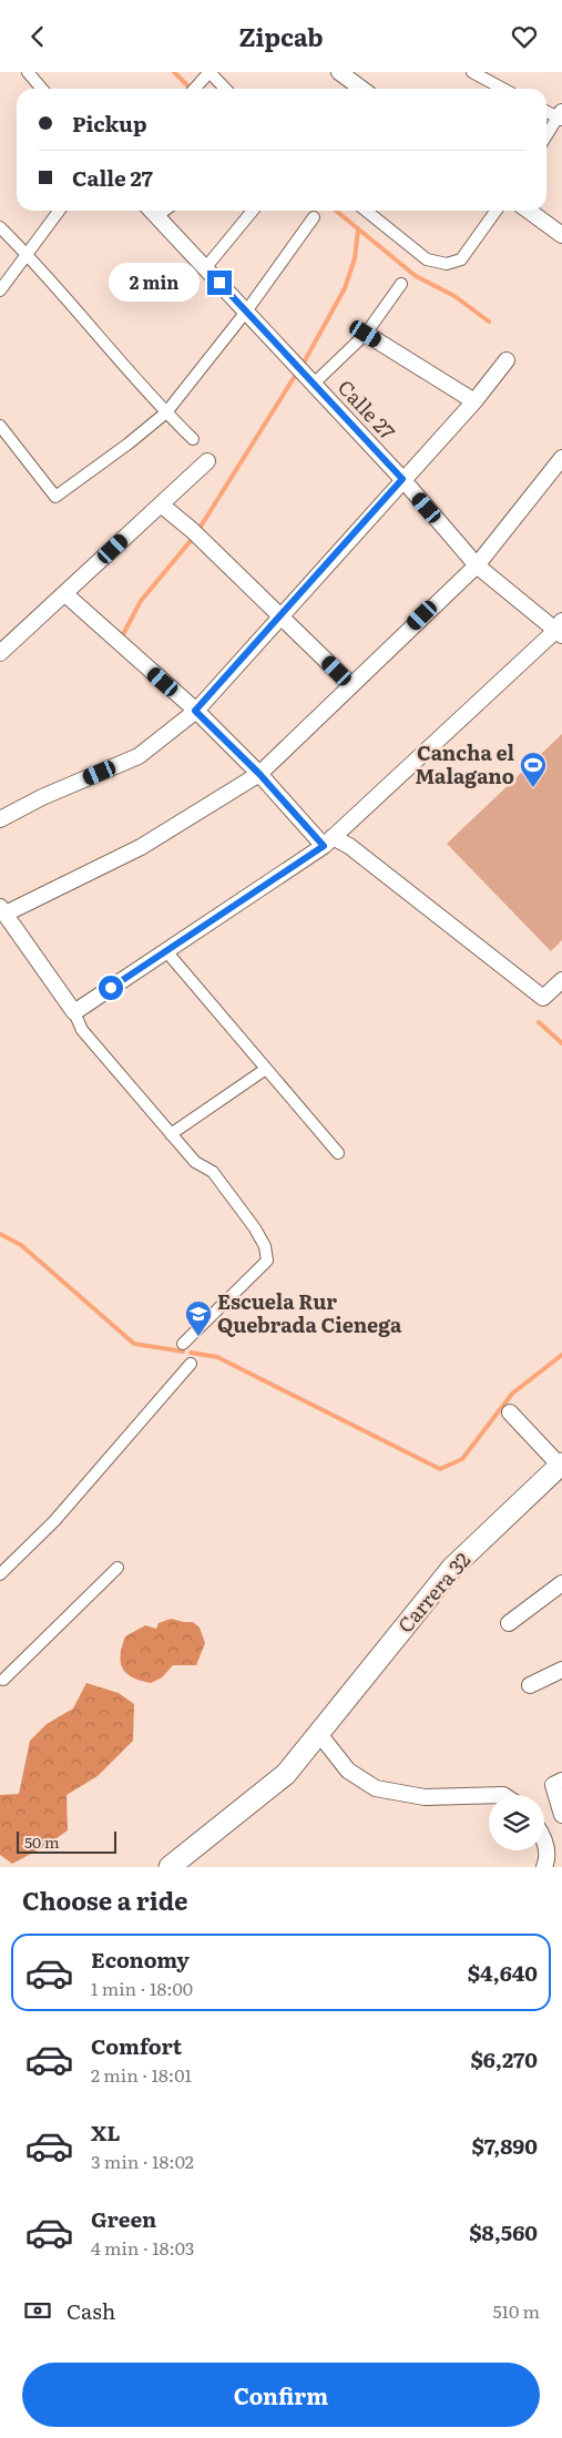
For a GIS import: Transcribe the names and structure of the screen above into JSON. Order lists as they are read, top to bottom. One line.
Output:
{"streets":{"main road":["Carrera 32"],"street":["Calle 27"]},"places":{"sports":["Cancha el Malagano"],"school or university":["Escuela Rur Quebrada Cienega"]},"scale_bar":"50 m","page":{"header":"Zipcab","banner":["Pickup","Calle 27"],"bubble":"2 min","scale":"50 m","heading":"Choose a ride","list":[{"name":"Economy","note":"1 min · 18:00","value":"$4,640"},{"name":"Comfort","note":"2 min · 18:01","value":"$6,270"},{"name":"XL","note":"3 min · 18:02","value":"$7,890"},{"name":"Green","note":"4 min · 18:03","value":"$8,560"}],"pay":["Cash","510 m"],"buttons":"Confirm"}}
